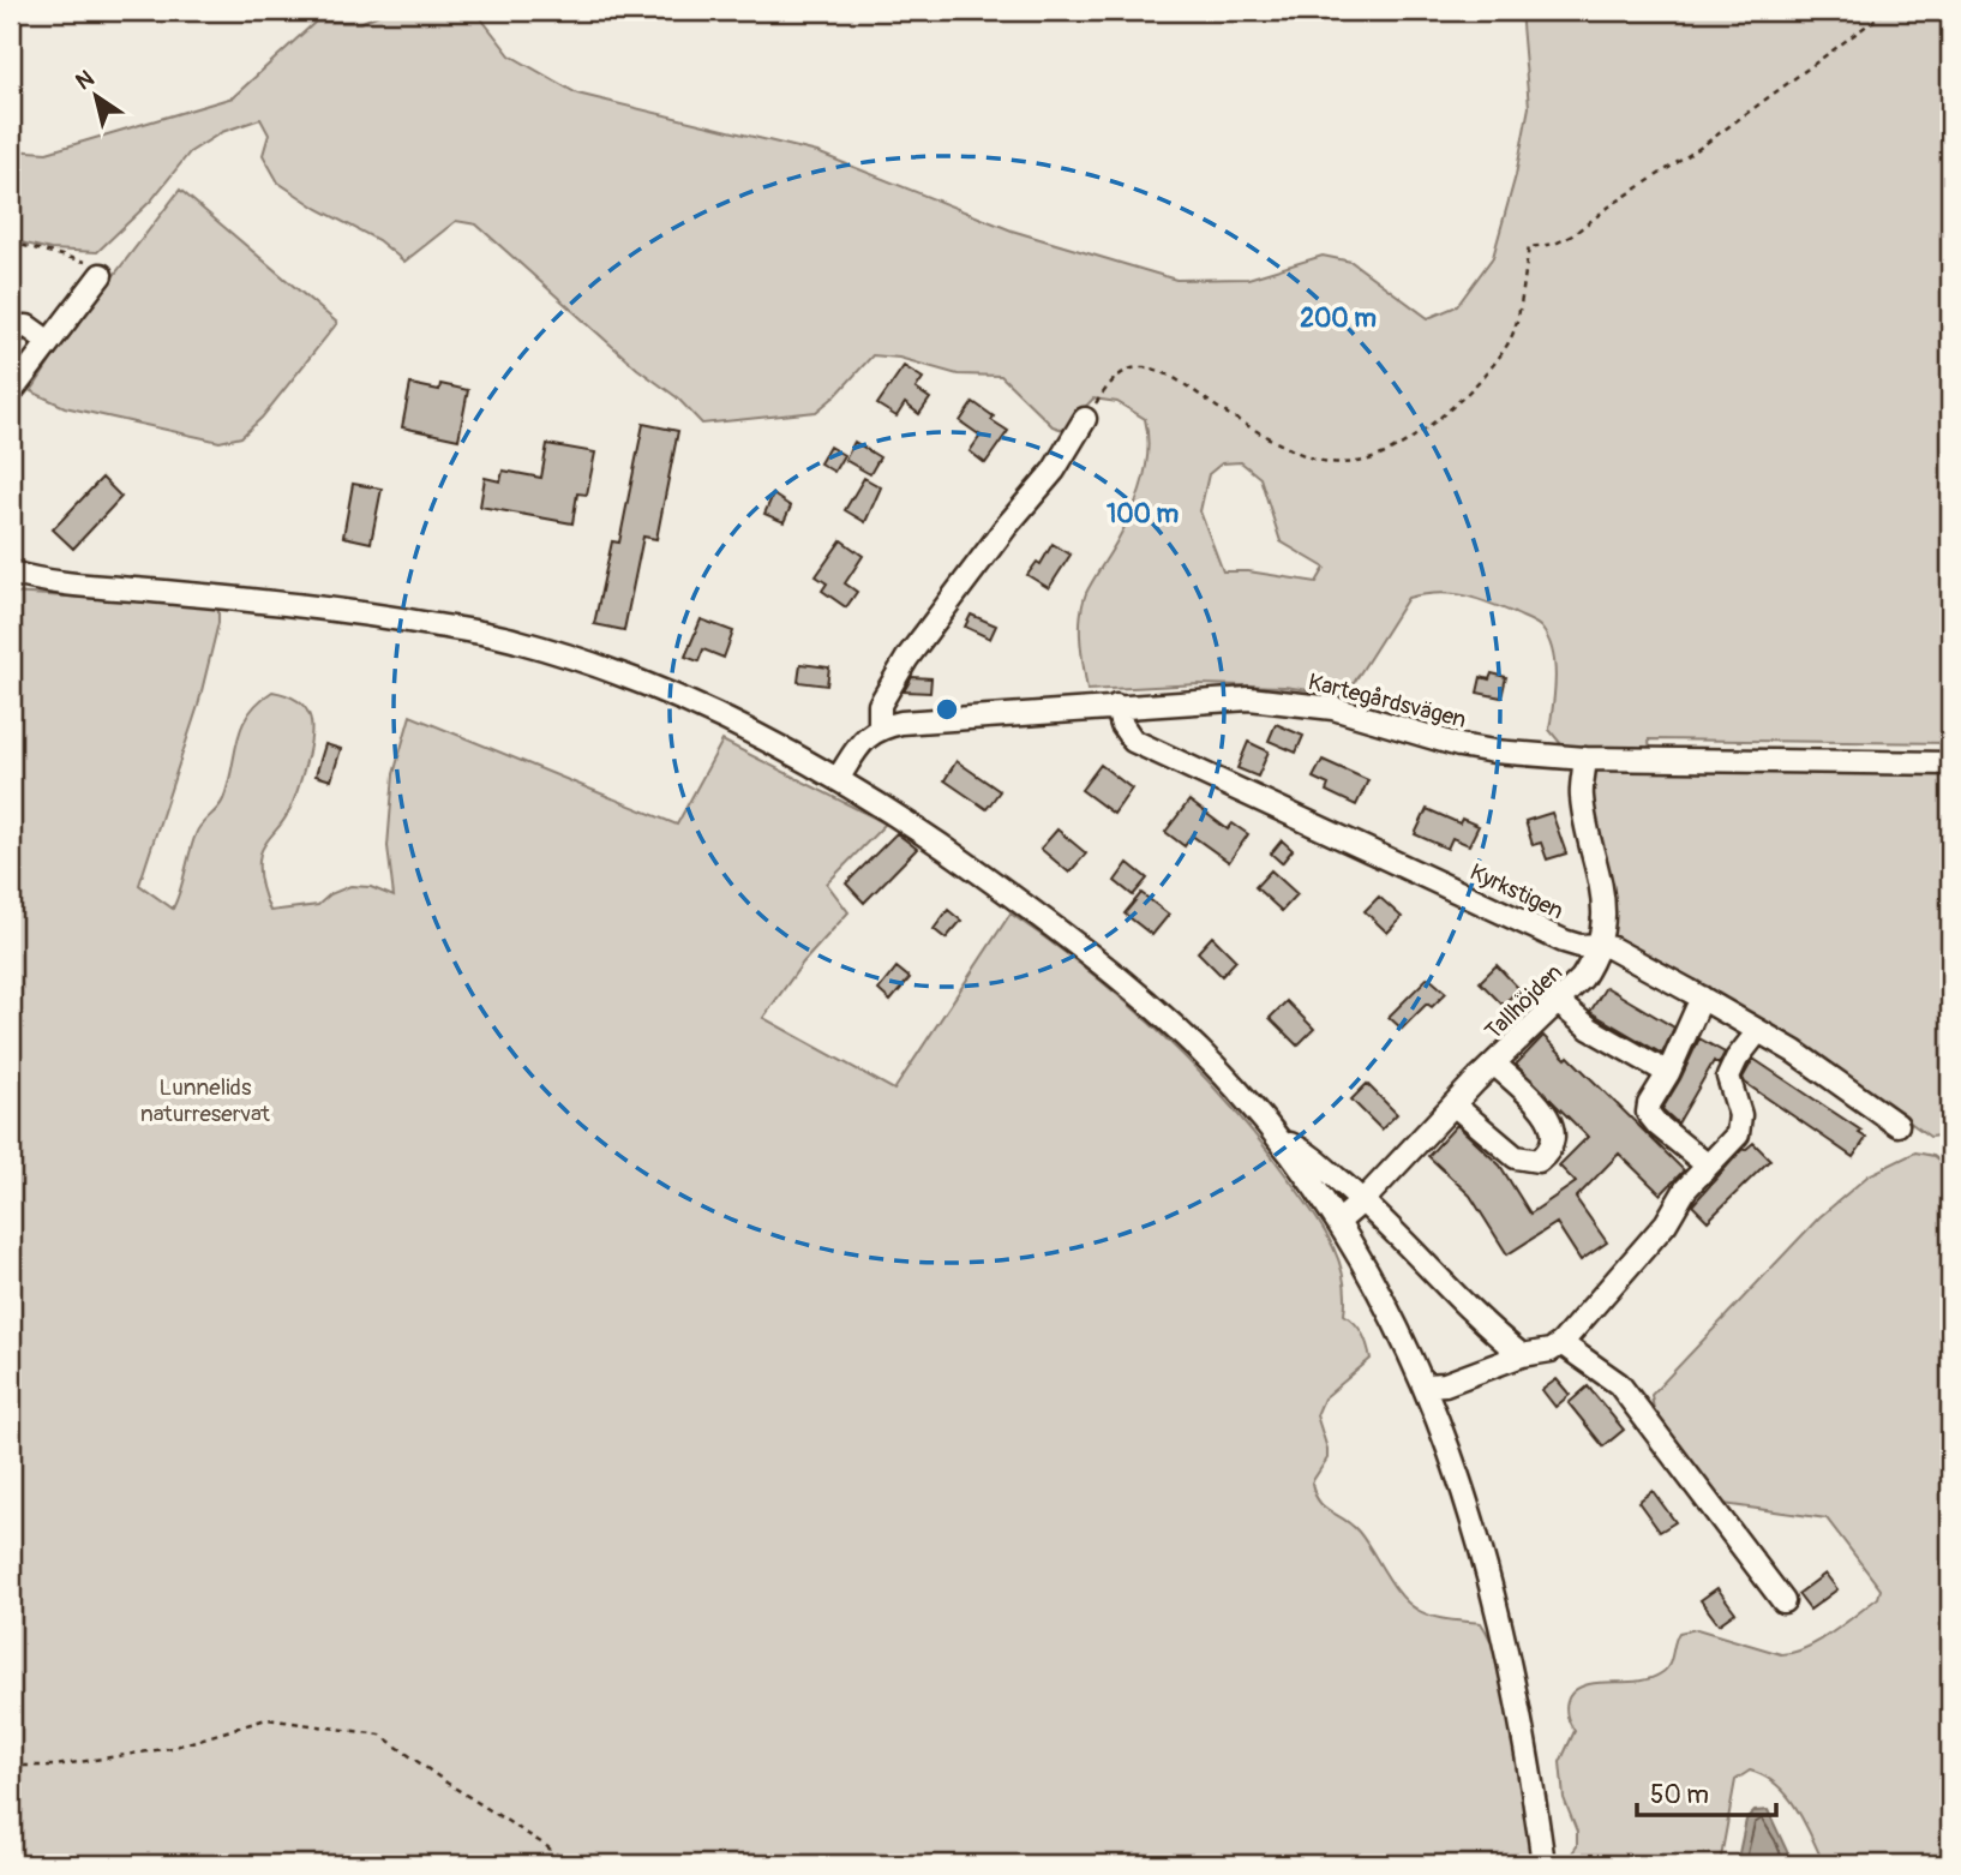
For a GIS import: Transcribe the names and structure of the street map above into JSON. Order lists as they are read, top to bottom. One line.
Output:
{"streets":{"street":["Kartegårdsvägen","Kyrkstigen","Tallhöjden"]},"crossings":[["Kartegårdsvägen","Kyrkstigen"],["Kartegårdsvägen","Tallhöjden"],["Kyrkstigen","Tallhöjden"]],"parks":["Lunnelids naturreservat"],"scale_bar":"50 m","north":"top left","rings":["200 m","100 m"]}
